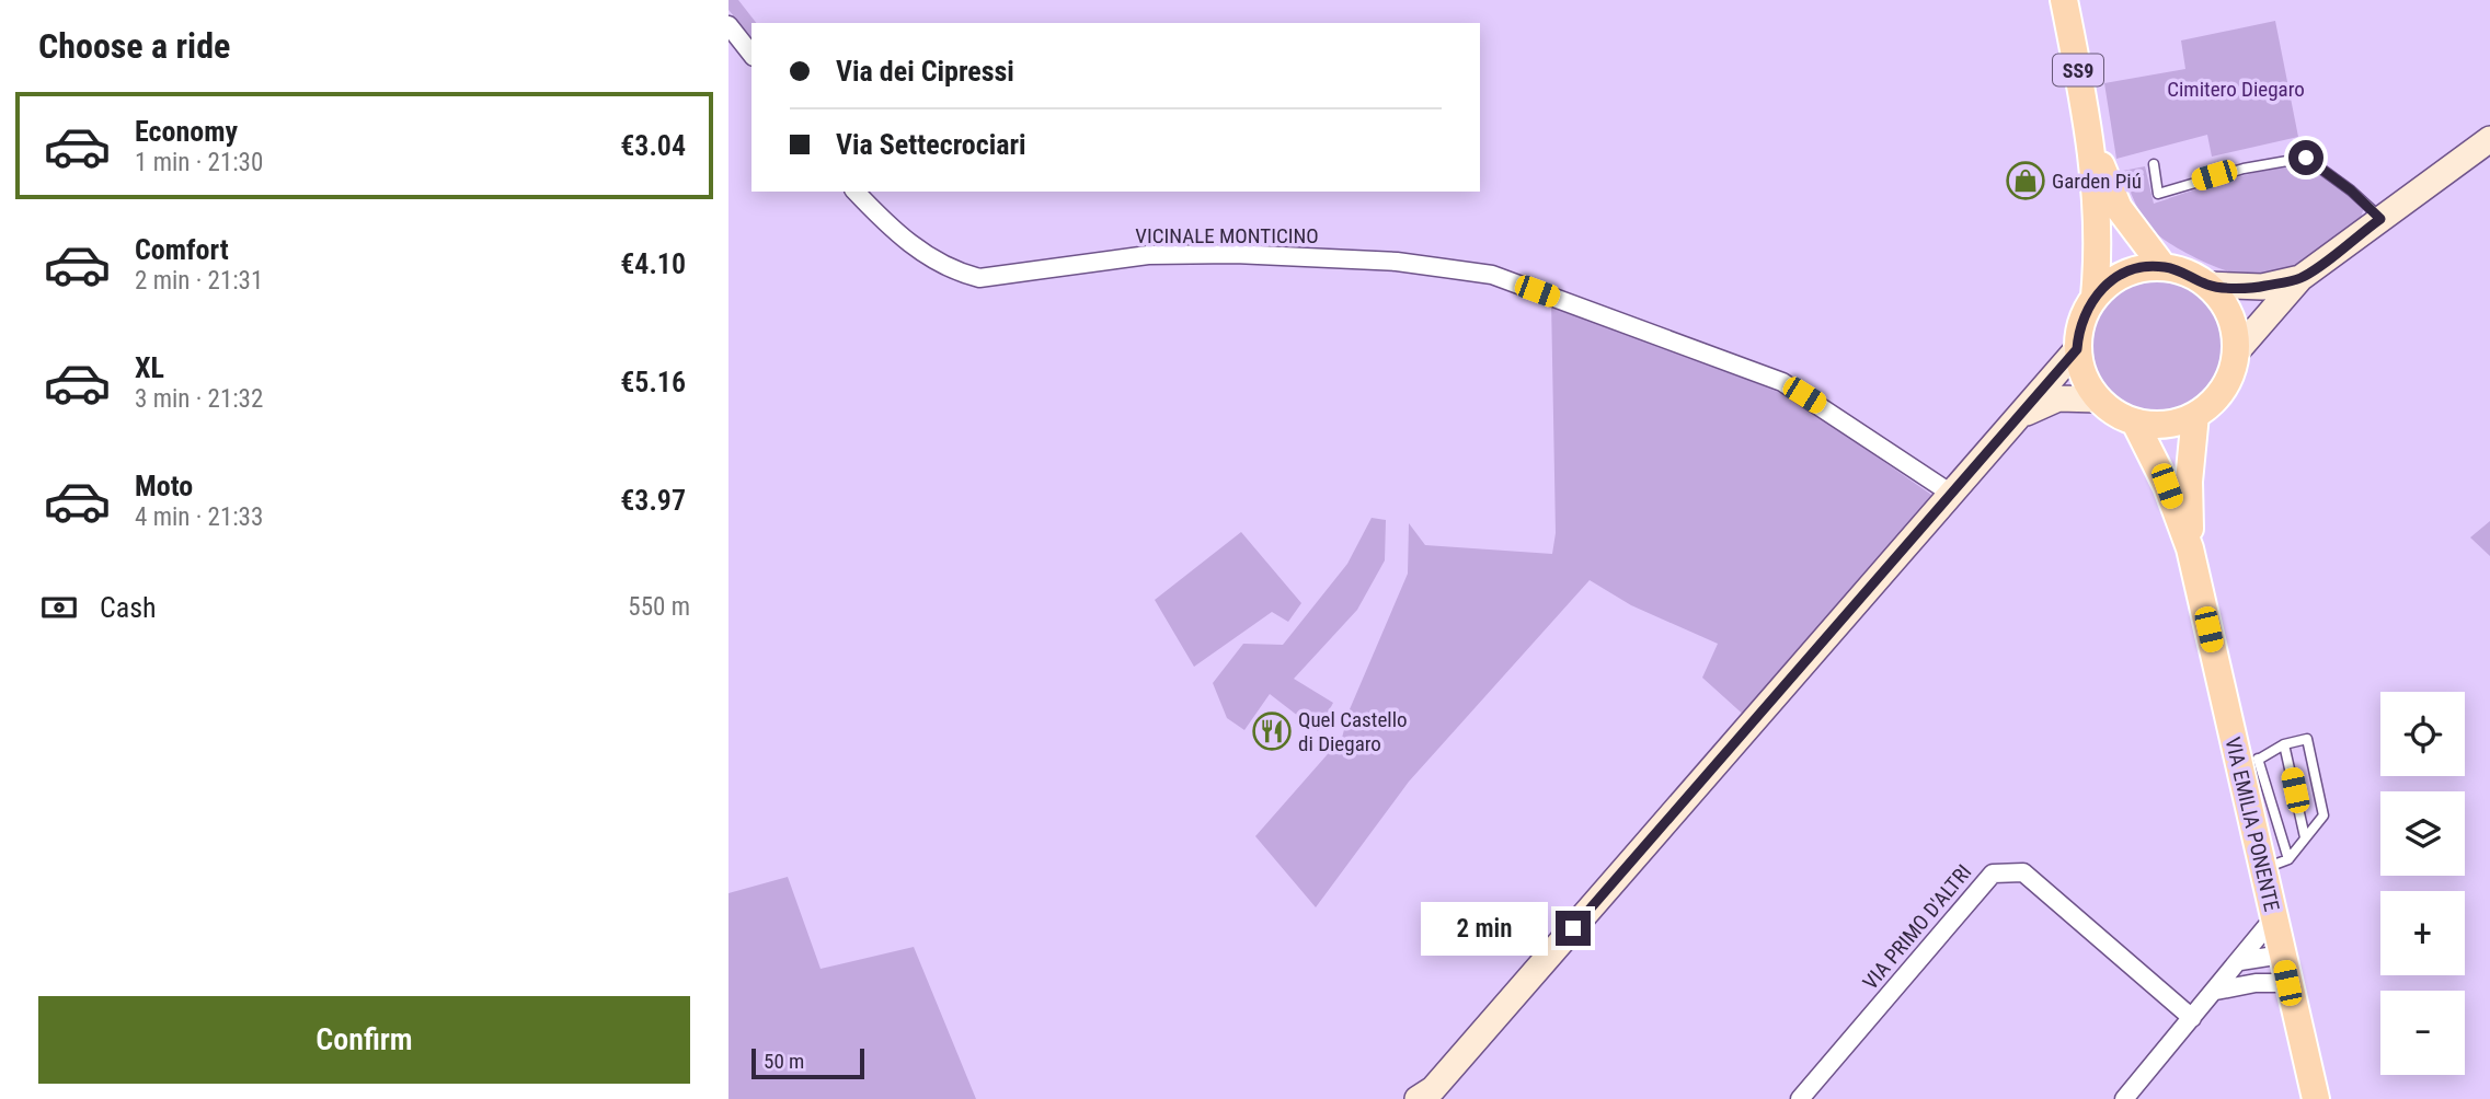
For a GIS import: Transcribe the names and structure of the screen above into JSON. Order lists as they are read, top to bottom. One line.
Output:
{"streets":{"main road":["SS9","VIA EMILIA PONENTE"],"street":["VICINALE MONTICINO","VIA PRIMO D'ALTRI"]},"parks":["Cimitero Diegaro"],"places":{"shop":["Garden Piú"],"restaurant":["Quel Castello di Diegaro"]},"scale_bar":"50 m","page":{"heading":"Choose a ride","banner":["Via dei Cipressi","Via Settecrociari"],"list":[{"name":"Economy","note":"1 min · 21:30","value":"€3.04"},{"name":"Comfort","note":"2 min · 21:31","value":"€4.10"},{"name":"XL","note":"3 min · 21:32","value":"€5.16"},{"name":"Moto","note":"4 min · 21:33","value":"€3.97"}],"pay":["Cash","550 m"],"map_buttons":["+","−"],"bubble":"2 min","buttons":"Confirm","scale":"50 m"}}
